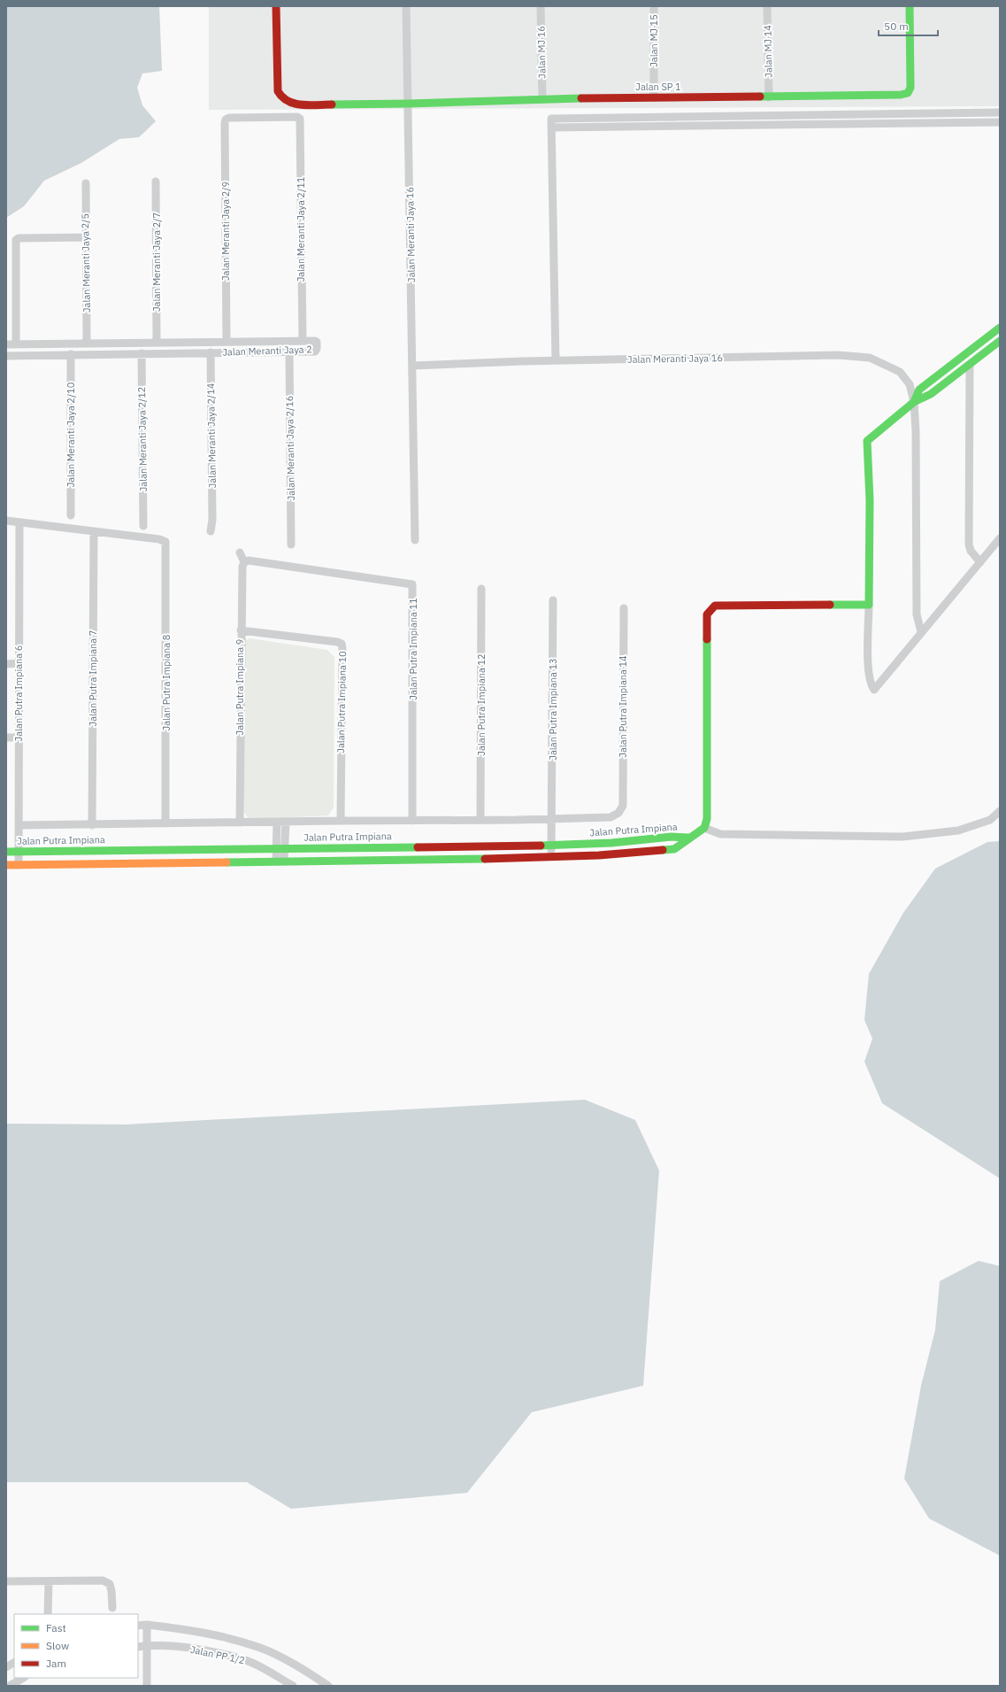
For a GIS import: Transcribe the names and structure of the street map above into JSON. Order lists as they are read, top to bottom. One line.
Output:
{"streets":{"street":["Jalan MJ 15","Jalan MJ 14","Jalan MJ 16","Jalan SP 1","Jalan Meranti Jaya 2/11","Jalan Meranti Jaya 2/9","Jalan Meranti Jaya 16","Jalan Meranti Jaya 2/7","Jalan Meranti Jaya 2/5","Jalan Meranti Jaya 2","Jalan Meranti Jaya 2/10","Jalan Meranti Jaya 2/14","Jalan Meranti Jaya 2/12","Jalan Meranti Jaya 2/16","Jalan Putra Impiana 11","Jalan Putra Impiana 7","Jalan Putra Impiana 8","Jalan Putra Impiana 9","Jalan Putra Impiana 6","Jalan Putra Impiana 10","Jalan Putra Impiana 12","Jalan Putra Impiana 14","Jalan Putra Impiana 13","Jalan Putra Impiana","Jalan PP 1/2"]},"crossings":[["Jalan MJ 15","Jalan SP 1"],["Jalan MJ 14","Jalan SP 1"],["Jalan MJ 16","Jalan SP 1"],["Jalan SP 1","Jalan Meranti Jaya 16"],["Jalan Meranti Jaya 2/11","Jalan Meranti Jaya 2/9"],["Jalan Meranti Jaya 2/11","Jalan Meranti Jaya 2"],["Jalan Meranti Jaya 2/9","Jalan Meranti Jaya 2"],["Jalan Meranti Jaya 2/7","Jalan Meranti Jaya 2"],["Jalan Meranti Jaya 2/5","Jalan Meranti Jaya 2"],["Jalan Meranti Jaya 2","Jalan Meranti Jaya 2/10"],["Jalan Meranti Jaya 2","Jalan Meranti Jaya 2/14"],["Jalan Meranti Jaya 2","Jalan Meranti Jaya 2/12"],["Jalan Meranti Jaya 2","Jalan Meranti Jaya 2/16"],["Jalan Putra Impiana 11","Jalan Putra Impiana 9"],["Jalan Putra Impiana 7","Jalan Putra Impiana 8"],["Jalan Putra Impiana 9","Jalan Putra Impiana 10"],["Jalan Putra Impiana 6","Jalan Putra Impiana"],["Jalan Putra Impiana 14","Jalan Putra Impiana 13"],["Jalan Putra Impiana 13","Jalan Putra Impiana"]],"legend":["Fast","Slow","Jam"],"scale_bar":"50 m"}
